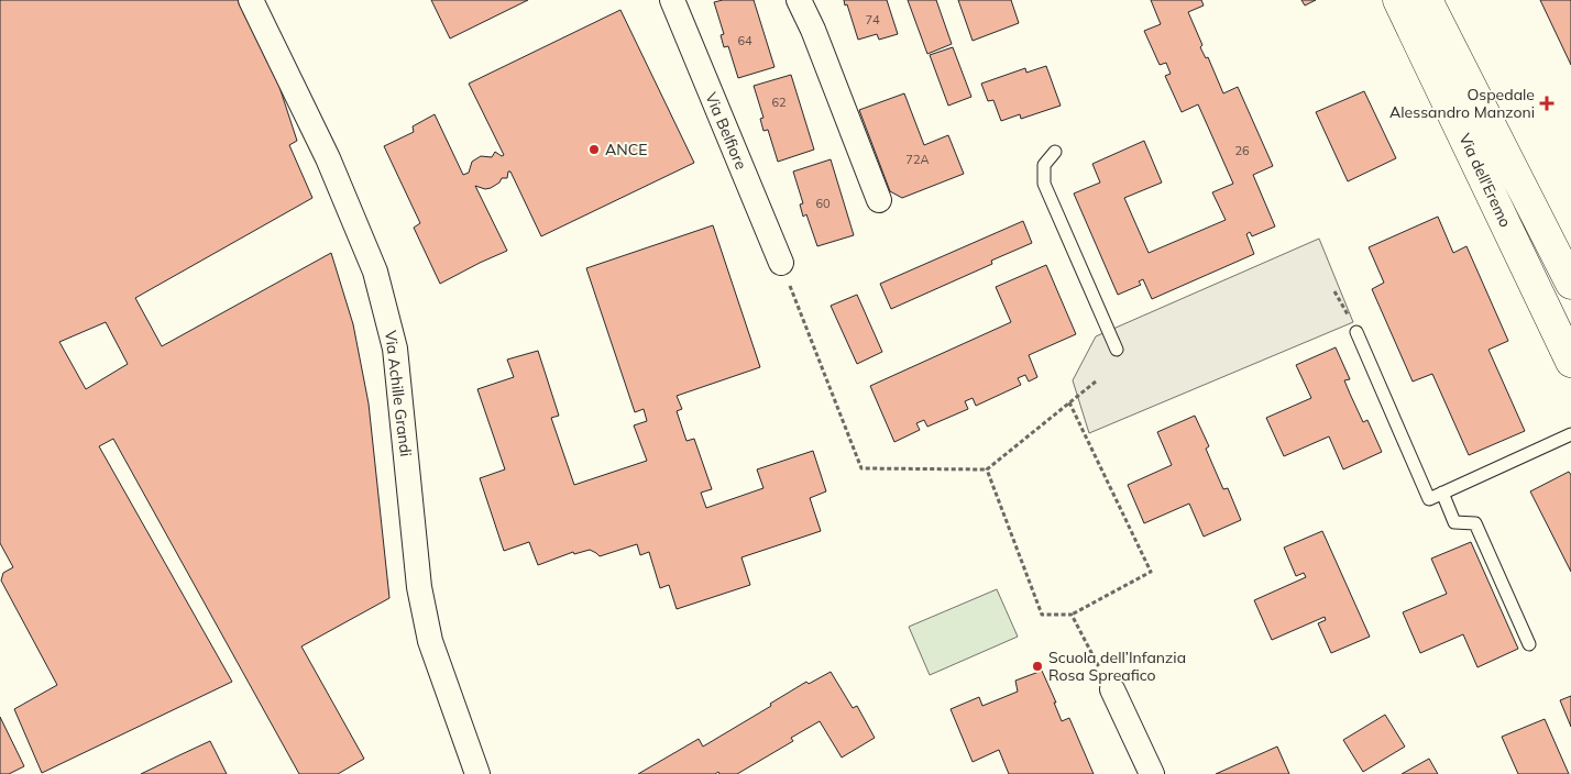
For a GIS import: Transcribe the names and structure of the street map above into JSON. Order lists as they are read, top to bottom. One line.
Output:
{"streets":{"main road":["Via dell'Eremo"],"street":["Via Belfiore","Via Achille Grandi"]},"places":{"health":["Ospedale Alessandro Manzoni"],"other":["ANCE","Scuola dell’Infanzia Rosa Spreafico"]},"house_numbers":["74","64","62","26","72A","60"]}
